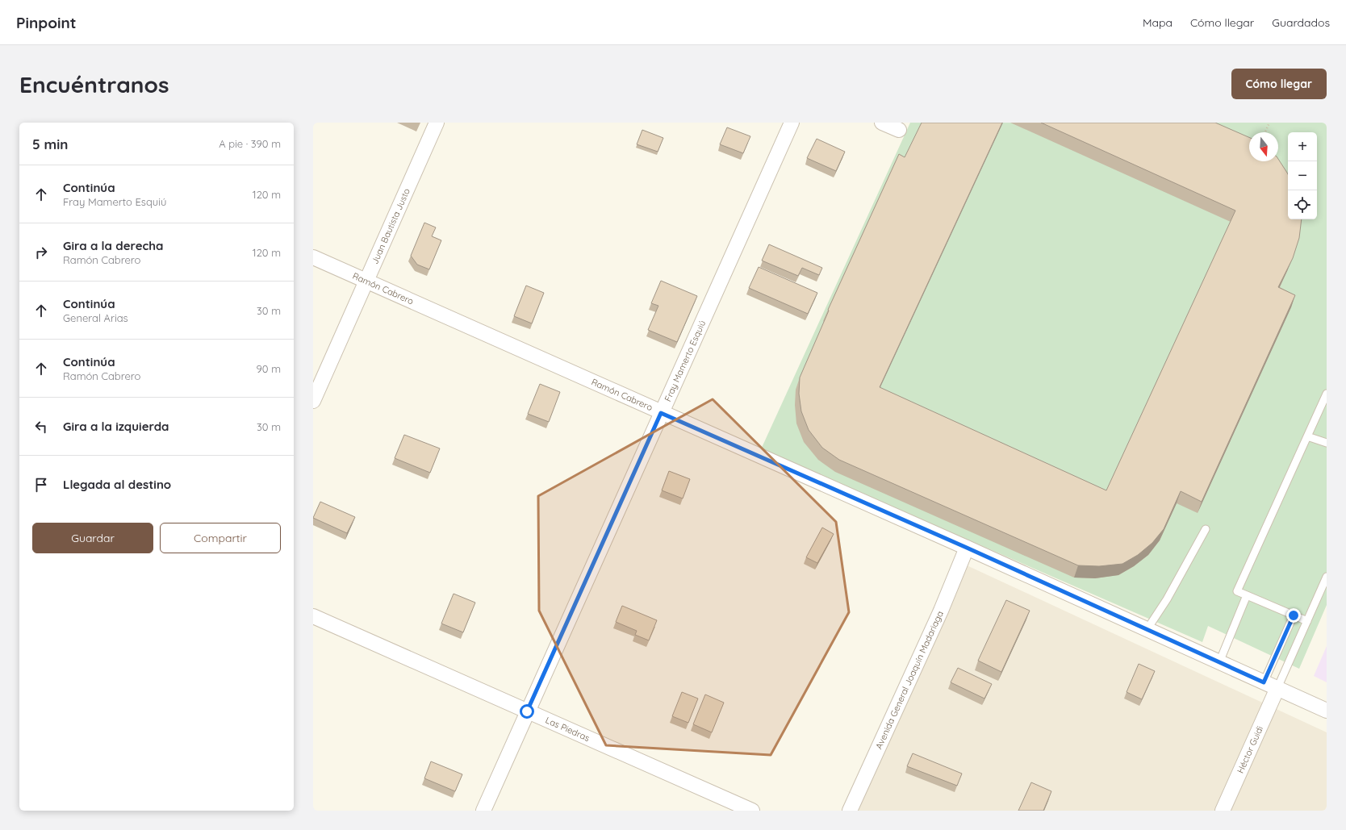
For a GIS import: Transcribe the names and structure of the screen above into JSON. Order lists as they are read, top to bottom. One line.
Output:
{"streets":{"street":["Juan Bautista Justo","Ramón Cabrero","Fray Mamerto Esquiú","Avenida General Joaquín Madariaga","Las Piedras","Héctor Guidi"]},"crossings":[["Juan Bautista Justo","Ramón Cabrero"],["Ramón Cabrero","Fray Mamerto Esquiú"],["Ramón Cabrero","Avenida General Joaquín Madariaga"],["Fray Mamerto Esquiú","Las Piedras"]],"north":"bottom","page":{"header":"Pinpoint","nav":["Mapa","Cómo llegar","Guardados"],"buttons":["Cómo llegar",["Guardar","Compartir"]],"title":"Encuéntranos","heading":["5 min","A pie · 390 m"],"map_buttons":["+","−"],"list":[["Continúa","Fray Mamerto Esquiú","120 m"],["Gira a la derecha","Ramón Cabrero","120 m"],["Continúa","General Arias","30 m"],["Continúa","Ramón Cabrero","90 m"],["Gira a la izquierda","30 m"],"Llegada al destino"]}}
